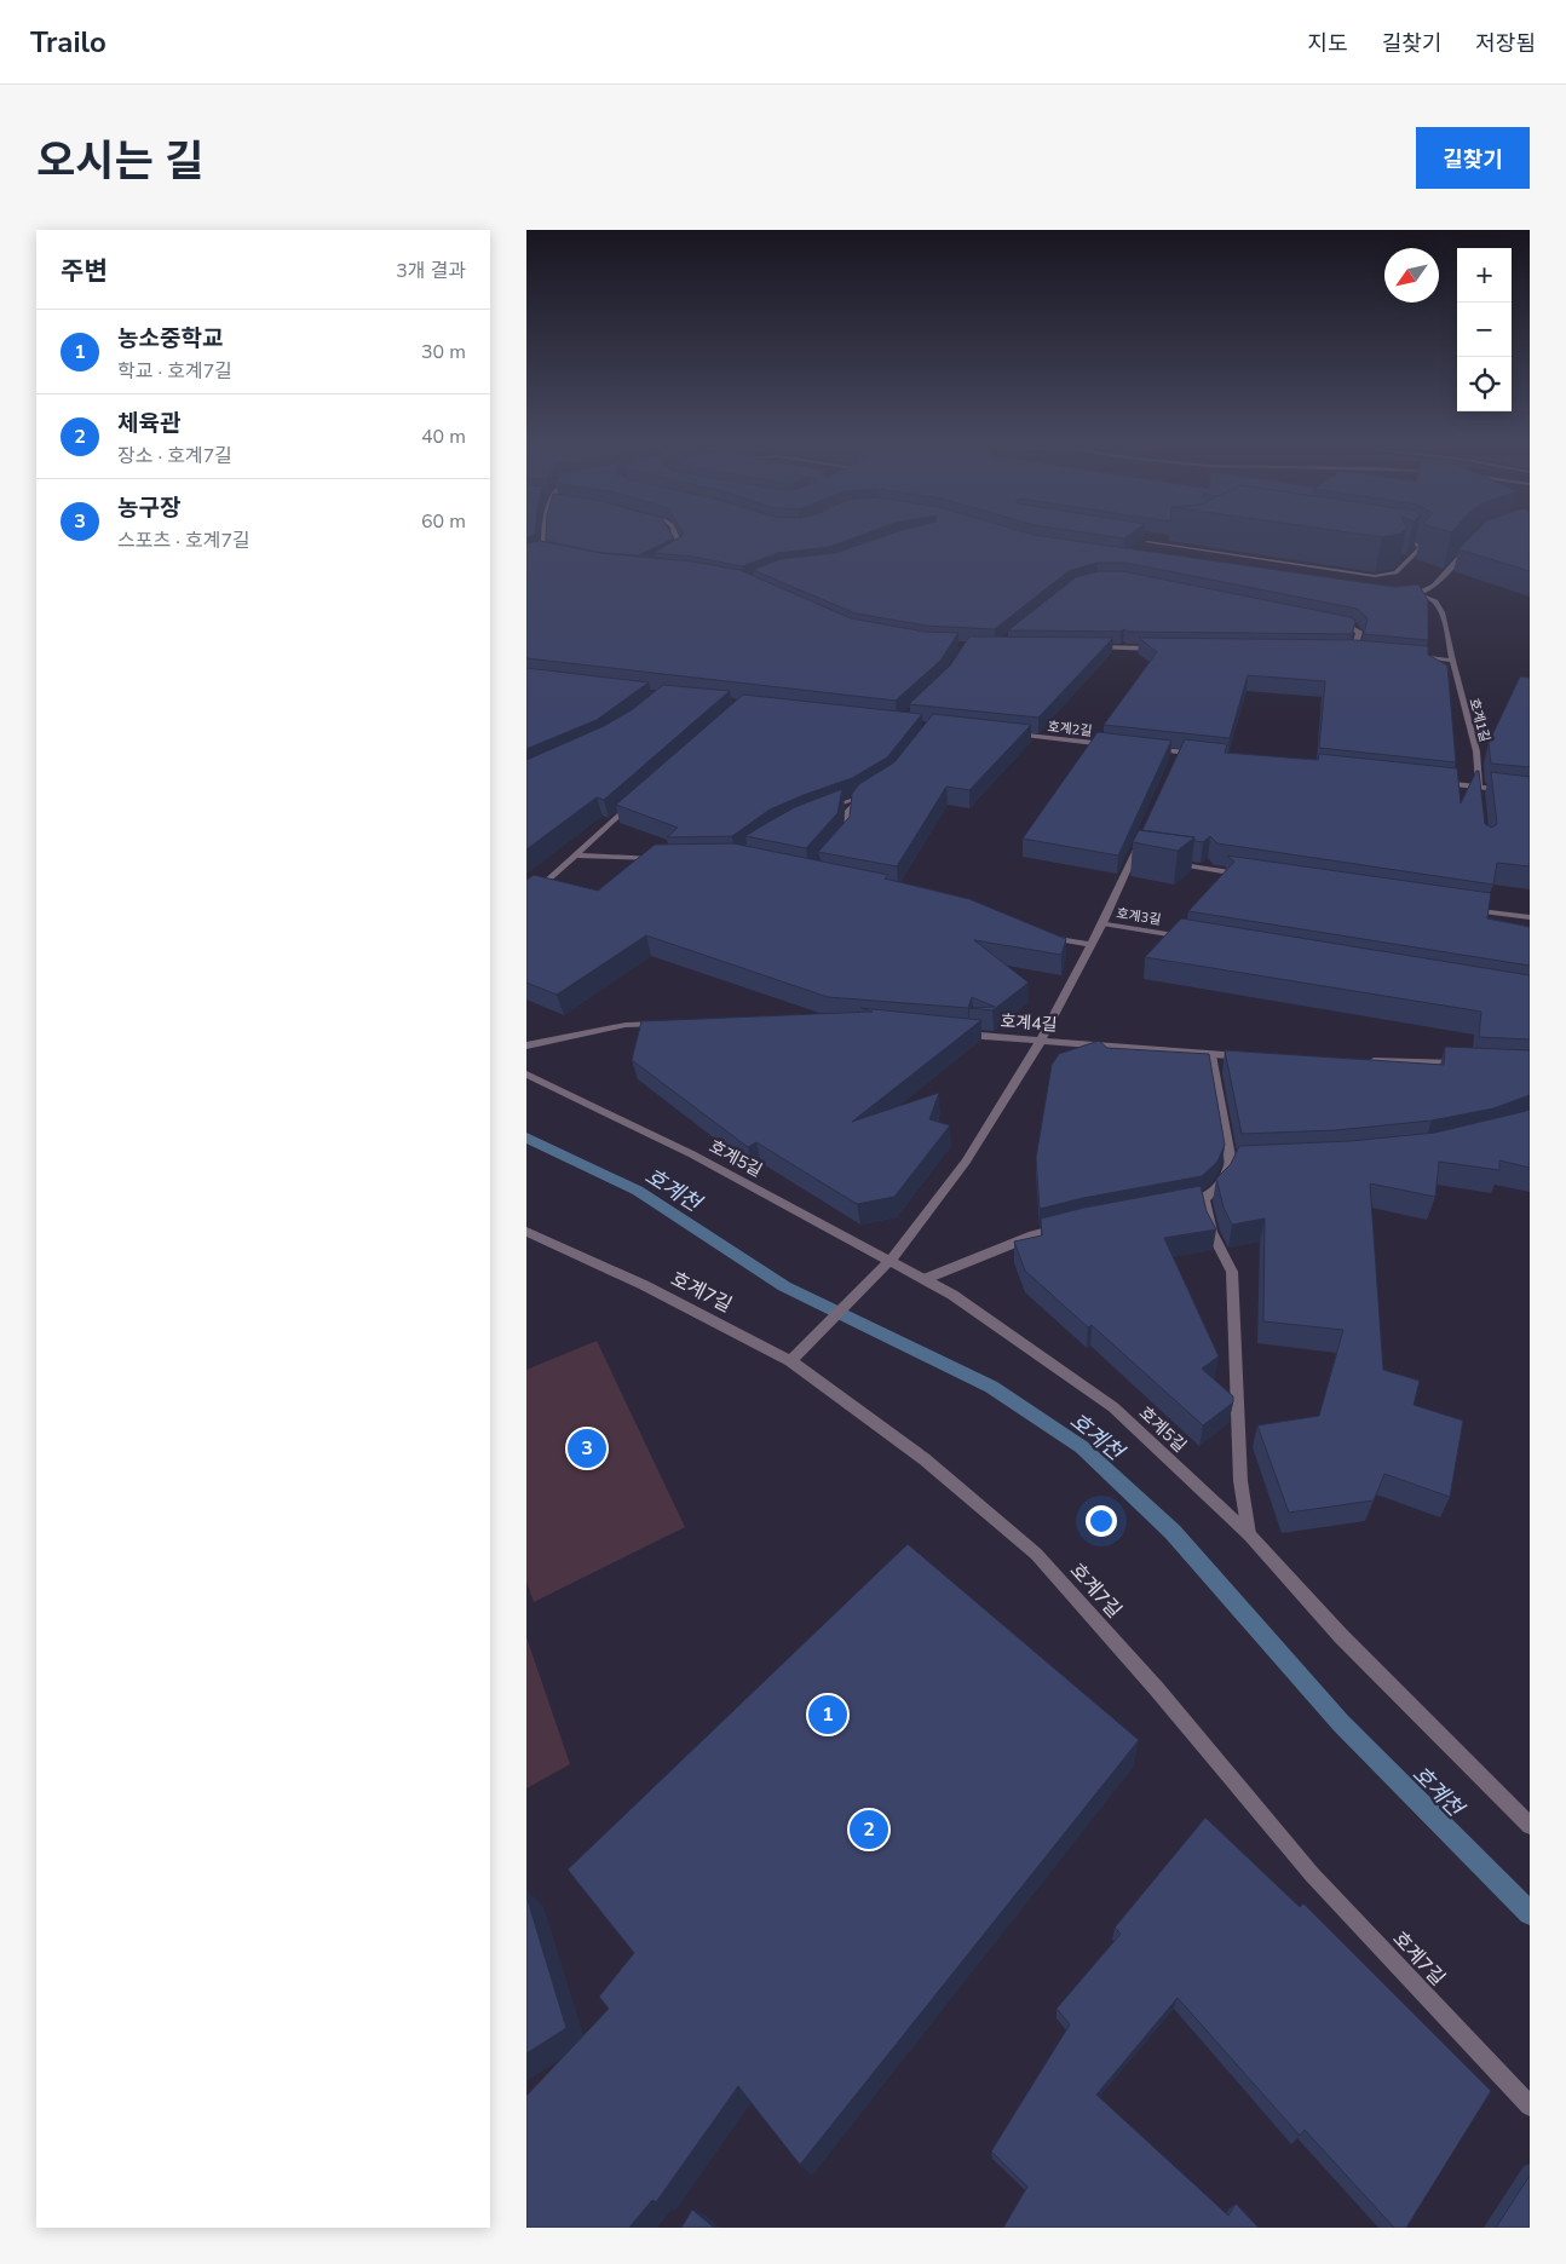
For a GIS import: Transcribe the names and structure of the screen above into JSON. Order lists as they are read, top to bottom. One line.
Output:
{"streets":{"street":["호계1길","호계2길","호계3길","호계4길","호계5길","호계7길"]},"crossings":[["호계3길","호계4길"],["호계3길","호계5길"],["호계3길","호계7길"]],"water":["호계천"],"north":"bottom left","page":{"header":"Trailo","nav":["지도","길찾기","저장됨"],"title":"오시는 길","buttons":"길찾기","heading":["주변","3개 결과"],"map_buttons":["+","−"],"list":[{"mark":"1","name":"농소중학교","note":"학교 · 호계7길","value":"30 m"},{"mark":"2","name":"체육관","note":"장소 · 호계7길","value":"40 m"},{"mark":"3","name":"농구장","note":"스포츠 · 호계7길","value":"60 m"}],"pins":["3","1","2"]}}
